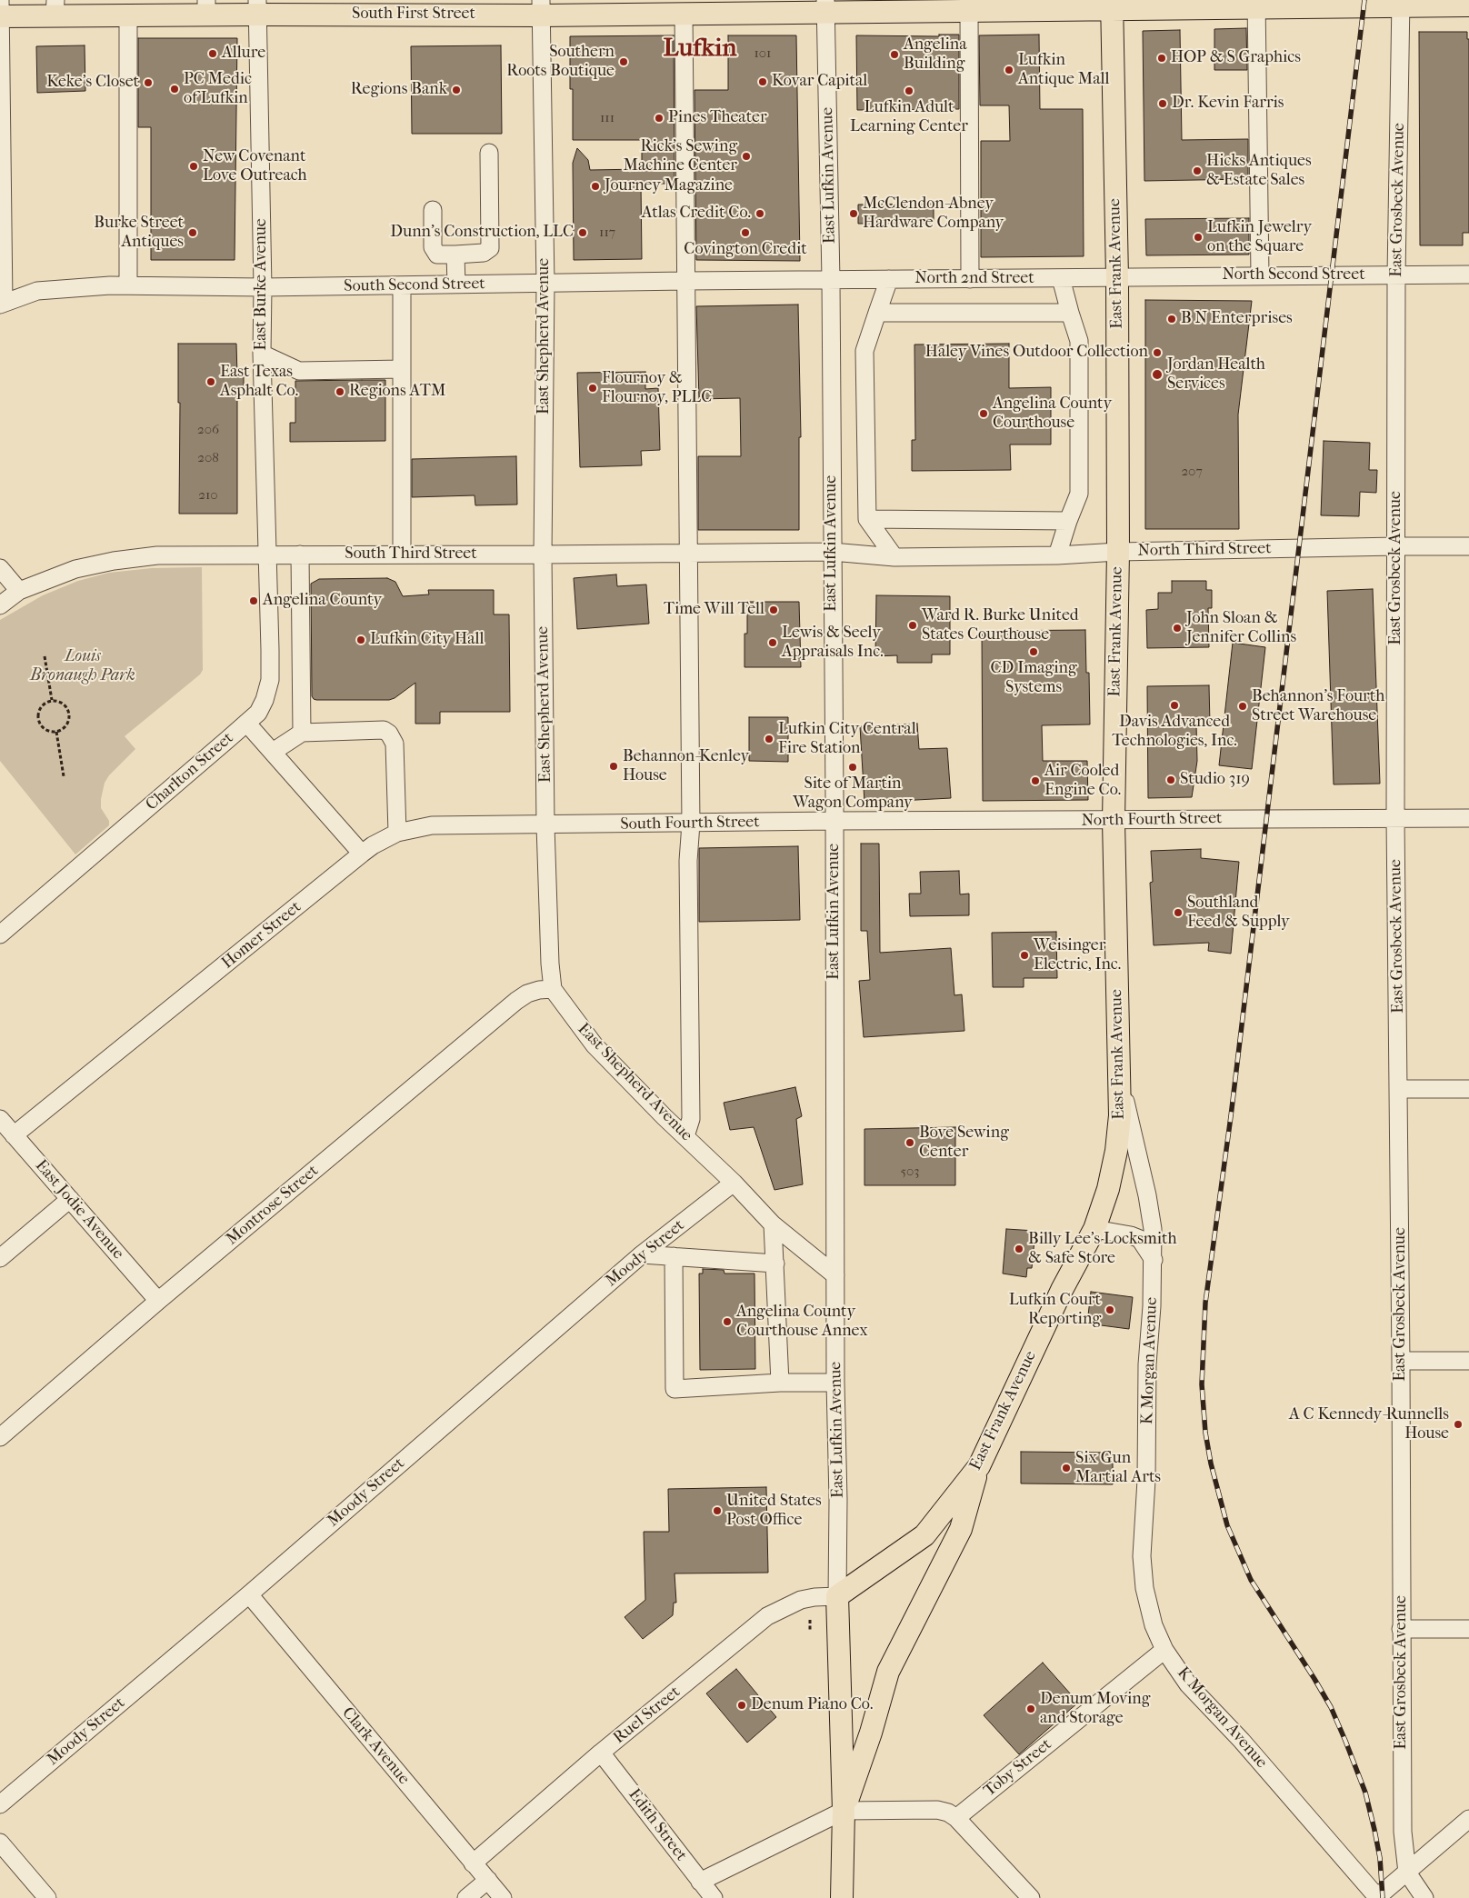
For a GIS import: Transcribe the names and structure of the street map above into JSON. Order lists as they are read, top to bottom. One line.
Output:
{"streets":{"main road":["South First Street","East Lufkin Avenue","East Frank Avenue"],"street":["East Grosbeck Avenue","North Second Street","North 2nd Street","East Burke Avenue","South Second Street","East Shepherd Avenue","North Third Street","South Third Street","Charlton Street","North Fourth Street","South Fourth Street","Homer Street","Montrose Street","East Jodie Avenue","Moody Street","K Morgan Avenue","Ruel Street","Clark Avenue","Toby Street","Edith Street"]},"crossings":[["South First Street","East Lufkin Avenue"],["South First Street","East Grosbeck Avenue"],["South First Street","East Frank Avenue"],["South First Street","East Burke Avenue"],["South First Street","East Shepherd Avenue"],["East Lufkin Avenue","East Frank Avenue"],["East Lufkin Avenue","North 2nd Street"],["East Lufkin Avenue","South Second Street"],["East Lufkin Avenue","East Shepherd Avenue"],["East Lufkin Avenue","North Third Street"],["East Lufkin Avenue","South Third Street"],["East Lufkin Avenue","North Fourth Street"],["East Lufkin Avenue","South Fourth Street"],["East Lufkin Avenue","Ruel Street"],["East Grosbeck Avenue","North Second Street"],["East Grosbeck Avenue","North Third Street"],["East Grosbeck Avenue","North Fourth Street"],["East Frank Avenue","North Second Street"],["East Frank Avenue","North 2nd Street"],["East Frank Avenue","North Third Street"],["East Frank Avenue","North Fourth Street"],["East Frank Avenue","K Morgan Avenue"],["East Frank Avenue","Ruel Street"],["North Second Street","North 2nd Street"],["North 2nd Street","South Second Street"],["East Burke Avenue","South Second Street"],["East Burke Avenue","South Third Street"],["East Burke Avenue","Charlton Street"],["South Second Street","East Shepherd Avenue"],["East Shepherd Avenue","South Third Street"],["East Shepherd Avenue","South Fourth Street"],["East Shepherd Avenue","Homer Street"],["East Shepherd Avenue","Montrose Street"],["East Shepherd Avenue","Moody Street"],["North Third Street","South Third Street"],["South Third Street","Charlton Street"],["North Fourth Street","South Fourth Street"],["South Fourth Street","Homer Street"],["Homer Street","East Jodie Avenue"],["Montrose Street","East Jodie Avenue"],["Moody Street","Clark Avenue"],["K Morgan Avenue","Toby Street"],["Ruel Street","Clark Avenue"],["Ruel Street","Edith Street"]],"districts":["Lufkin"],"parks":["Louis Bronaugh Park"],"places":["Allure","Angelina Building","HOP & S Graphics","Southern Roots Boutique","Lufkin Antique Mall","Kovar Capital","Keke's Closet","PC Medic of Lufkin","Regions Bank","Lufkin Adult Learning Center","Dr. Kevin Farris","Pines Theater","Rick's Sewing Machine Center","New Covenant Love Outreach","Hicks Antiques & Estate Sales","Journey Magazine","Atlas Credit Co.","McClendon-Abney Hardware Company","Burke Street Antiques","Dunn's Construction, LLC","Covington Credit","Lufkin Jewelry on the Square","B N Enterprises","Haley Vines Outdoor Collection","Jordan Health Services","East Texas Asphalt Co.","Flournoy & Flournoy, PLLC","Regions ATM","Angelina County Courthouse","Angelina County","Time Will Tell","Ward R. Burke United States Courthouse","John Sloan & Jennifer Collins","Lufkin City Hall","Lewis & Seely Appraisals Inc.","CD Imaging Systems","Davis Advanced Technologies, Inc.","Behannon's Fourth Street Warehouse","Lufkin City Central Fire Station","Behannon-Kenley House","Site of Martin Wagon Company","Studio 319","Air Cooled Engine Co.","Southland Feed & Supply","Weisinger Electric, Inc.","Bove Sewing Center","Billy Lee's Locksmith & Safe Store","Lufkin Court Reporting","Angelina County Courthouse Annex","A C Kennedy-Runnells House","Six Gun Martial Arts","United States Post Office","Denum Piano Co.","Denum Moving and Storage"],"house_numbers":["101","111","117","206","208","207","210","503"]}
